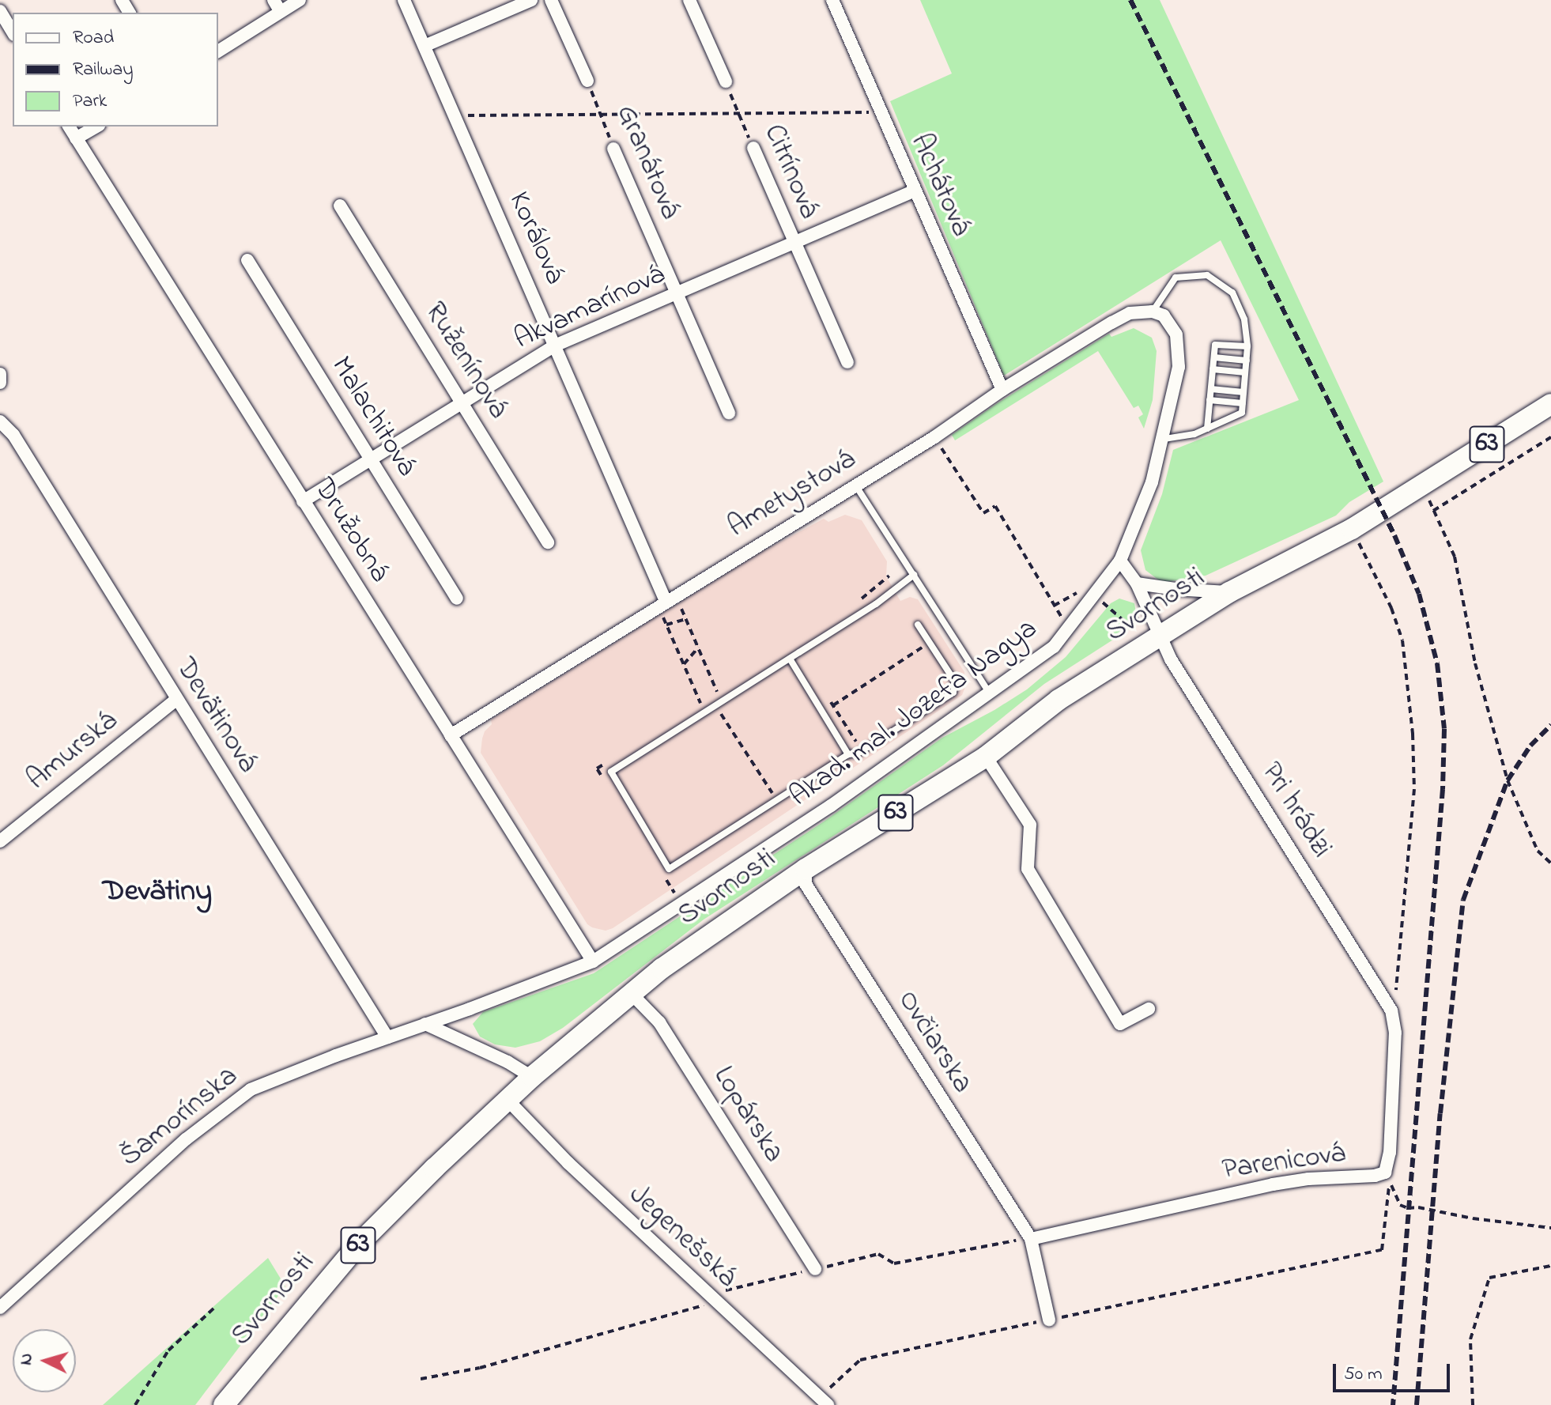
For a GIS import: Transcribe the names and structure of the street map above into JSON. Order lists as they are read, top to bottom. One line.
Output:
{"streets":{"main road":["63","Svornosti"],"street":["Granátová","Citrínová","Achátová","Korálová","Akvamarínová","Ruženínová","Malachitová","Ametystová","Družobná","Akad. mal. Jozefa Nagya","Devätinová","Amurská","Pri hrádzi","Ovčiarska","Lopárska","Šamorínska","Parenicová","Jegenešská"]},"crossings":[["Granátová","Akvamarínová"],["Citrínová","Akvamarínová"],["Achátová","Akvamarínová"],["Achátová","Ametystová"],["Korálová","Akvamarínová"],["Korálová","Ametystová"],["Akvamarínová","Ruženínová"],["Akvamarínová","Malachitová"],["Akvamarínová","Družobná"],["63","Svornosti"],["Ametystová","Družobná"],["Ametystová","Akad. mal. Jozefa Nagya"],["Družobná","Akad. mal. Jozefa Nagya"],["Družobná","Šamorínska"],["Svornosti","Pri hrádzi"],["Svornosti","Ovčiarska"],["Svornosti","Lopárska"],["Svornosti","Jegenešská"],["Akad. mal. Jozefa Nagya","Pri hrádzi"],["Akad. mal. Jozefa Nagya","Šamorínska"],["Devätinová","Amurská"],["Devätinová","Šamorínska"],["Pri hrádzi","Parenicová"],["Ovčiarska","Parenicová"]],"districts":["Devätiny"],"legend":["Road","Railway","Park"],"scale_bar":"50 m","north":"left"}
